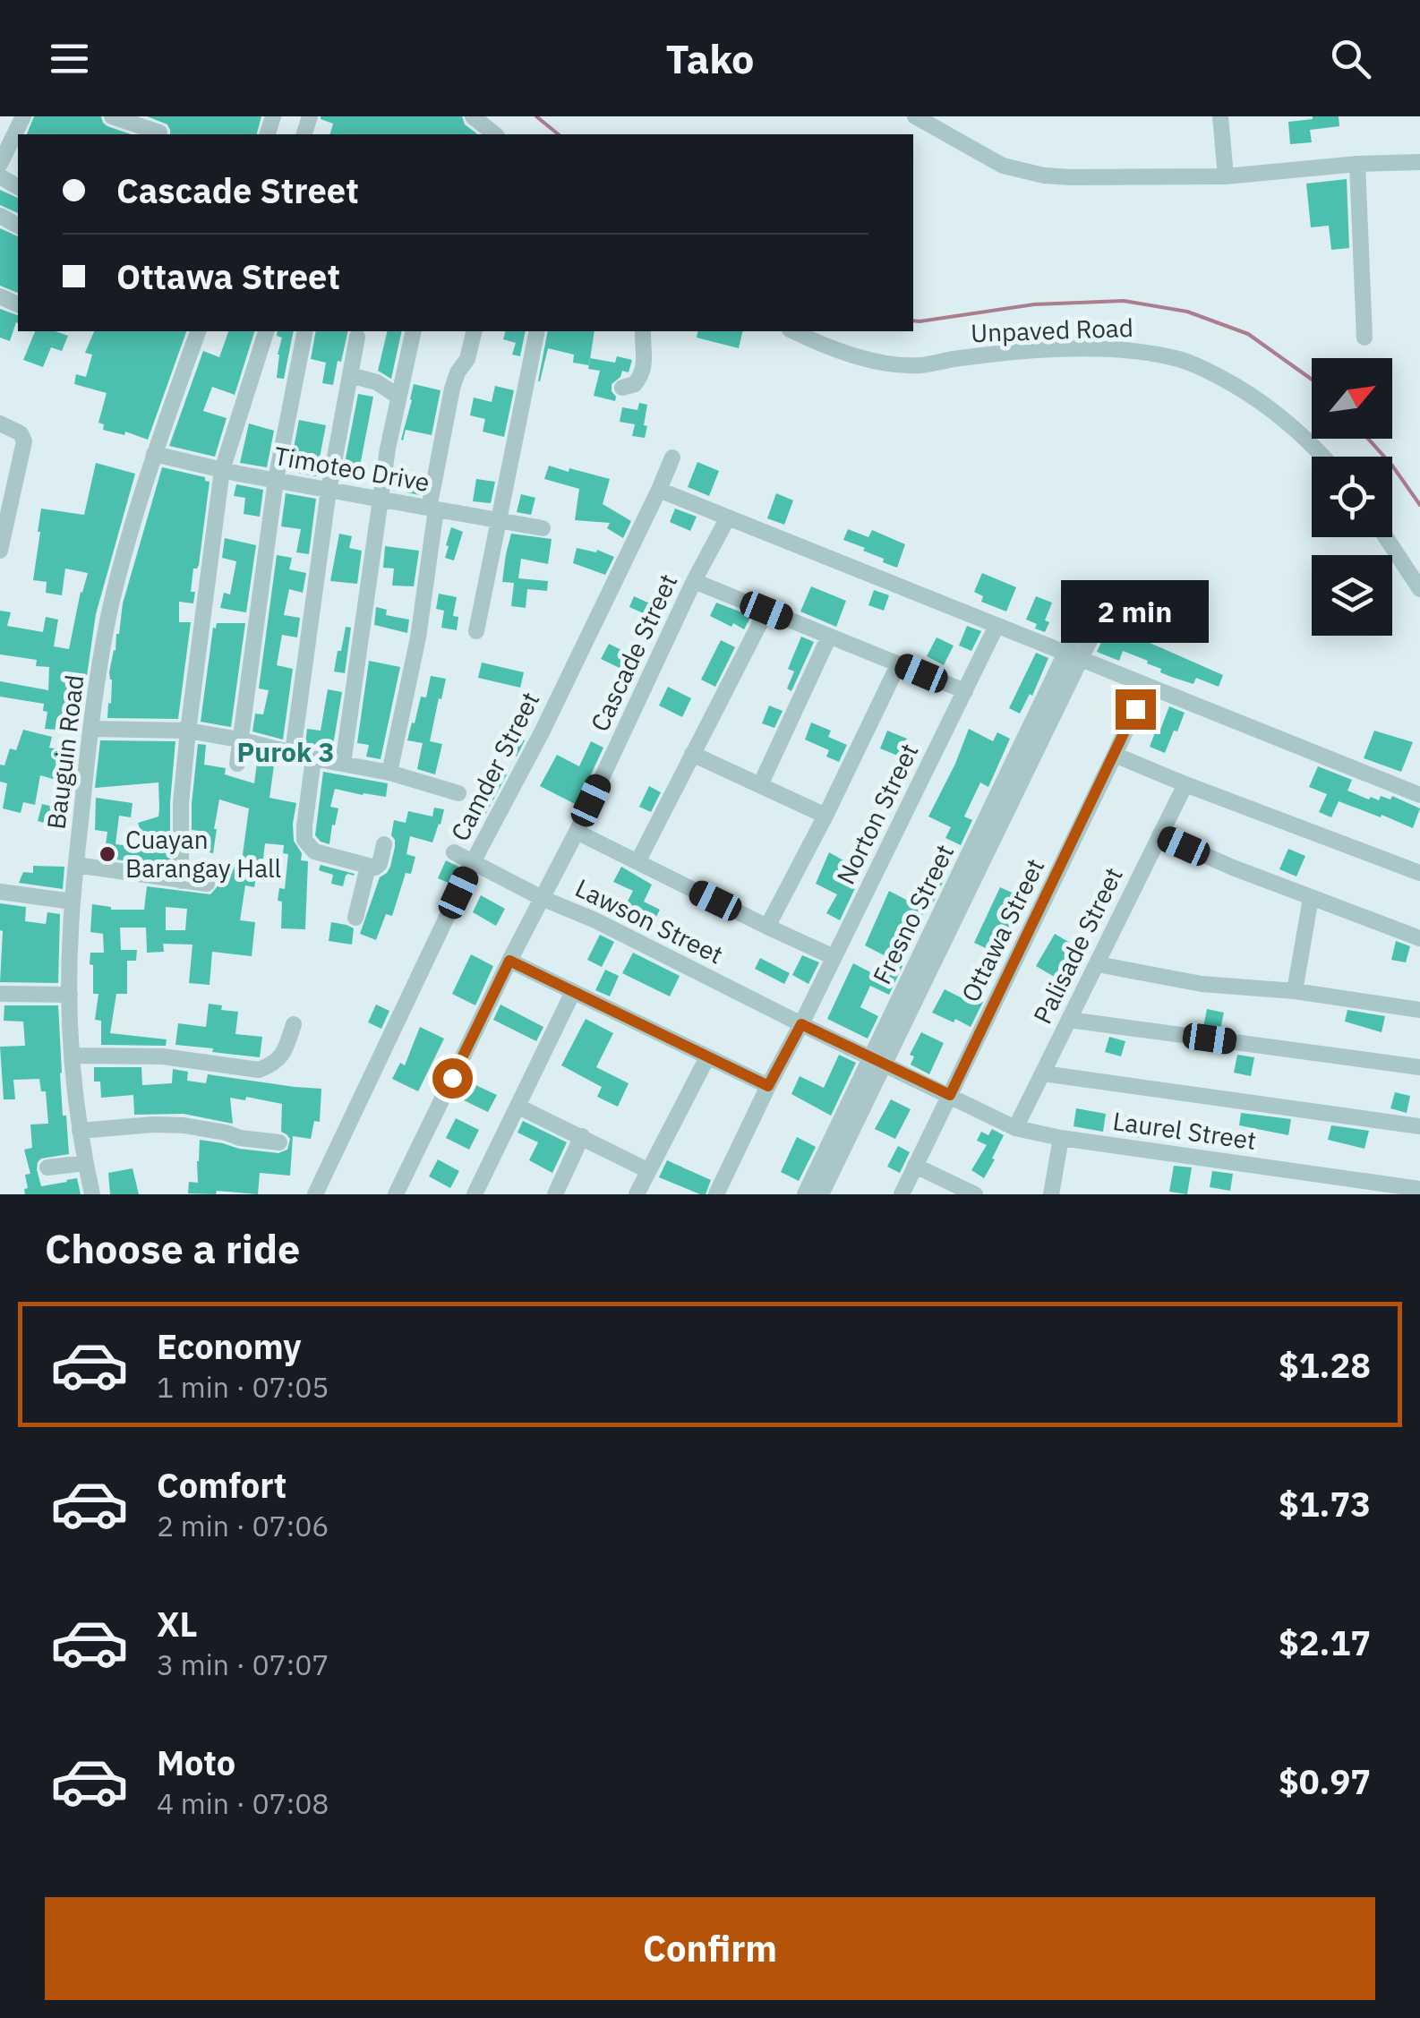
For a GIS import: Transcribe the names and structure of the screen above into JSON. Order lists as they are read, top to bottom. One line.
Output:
{"streets":{"street":["Unpaved Road","Timoteo Drive","Cascade Street","Bauguin Road","Camder Street","Norton Street","Fresno Street","Lawson Street","Ottawa Street","Palisade Street","Laurel Street"]},"crossings":[["Timoteo Drive","Bauguin Road"],["Cascade Street","Lawson Street"],["Camder Street","Lawson Street"],["Norton Street","Lawson Street"],["Fresno Street","Lawson Street"],["Lawson Street","Ottawa Street"],["Lawson Street","Laurel Street"],["Ottawa Street","Laurel Street"],["Palisade Street","Laurel Street"]],"districts":["Purok 3"],"places":["Cuayan Barangay Hall"],"north":"top right","page":{"header":"Tako","banner":["Cascade Street","Ottawa Street"],"bubble":"2 min","heading":"Choose a ride","list":[{"name":"Economy","note":"1 min · 07:05","value":"$1.28"},{"name":"Comfort","note":"2 min · 07:06","value":"$1.73"},{"name":"XL","note":"3 min · 07:07","value":"$2.17"},{"name":"Moto","note":"4 min · 07:08","value":"$0.97"}],"buttons":"Confirm"}}
